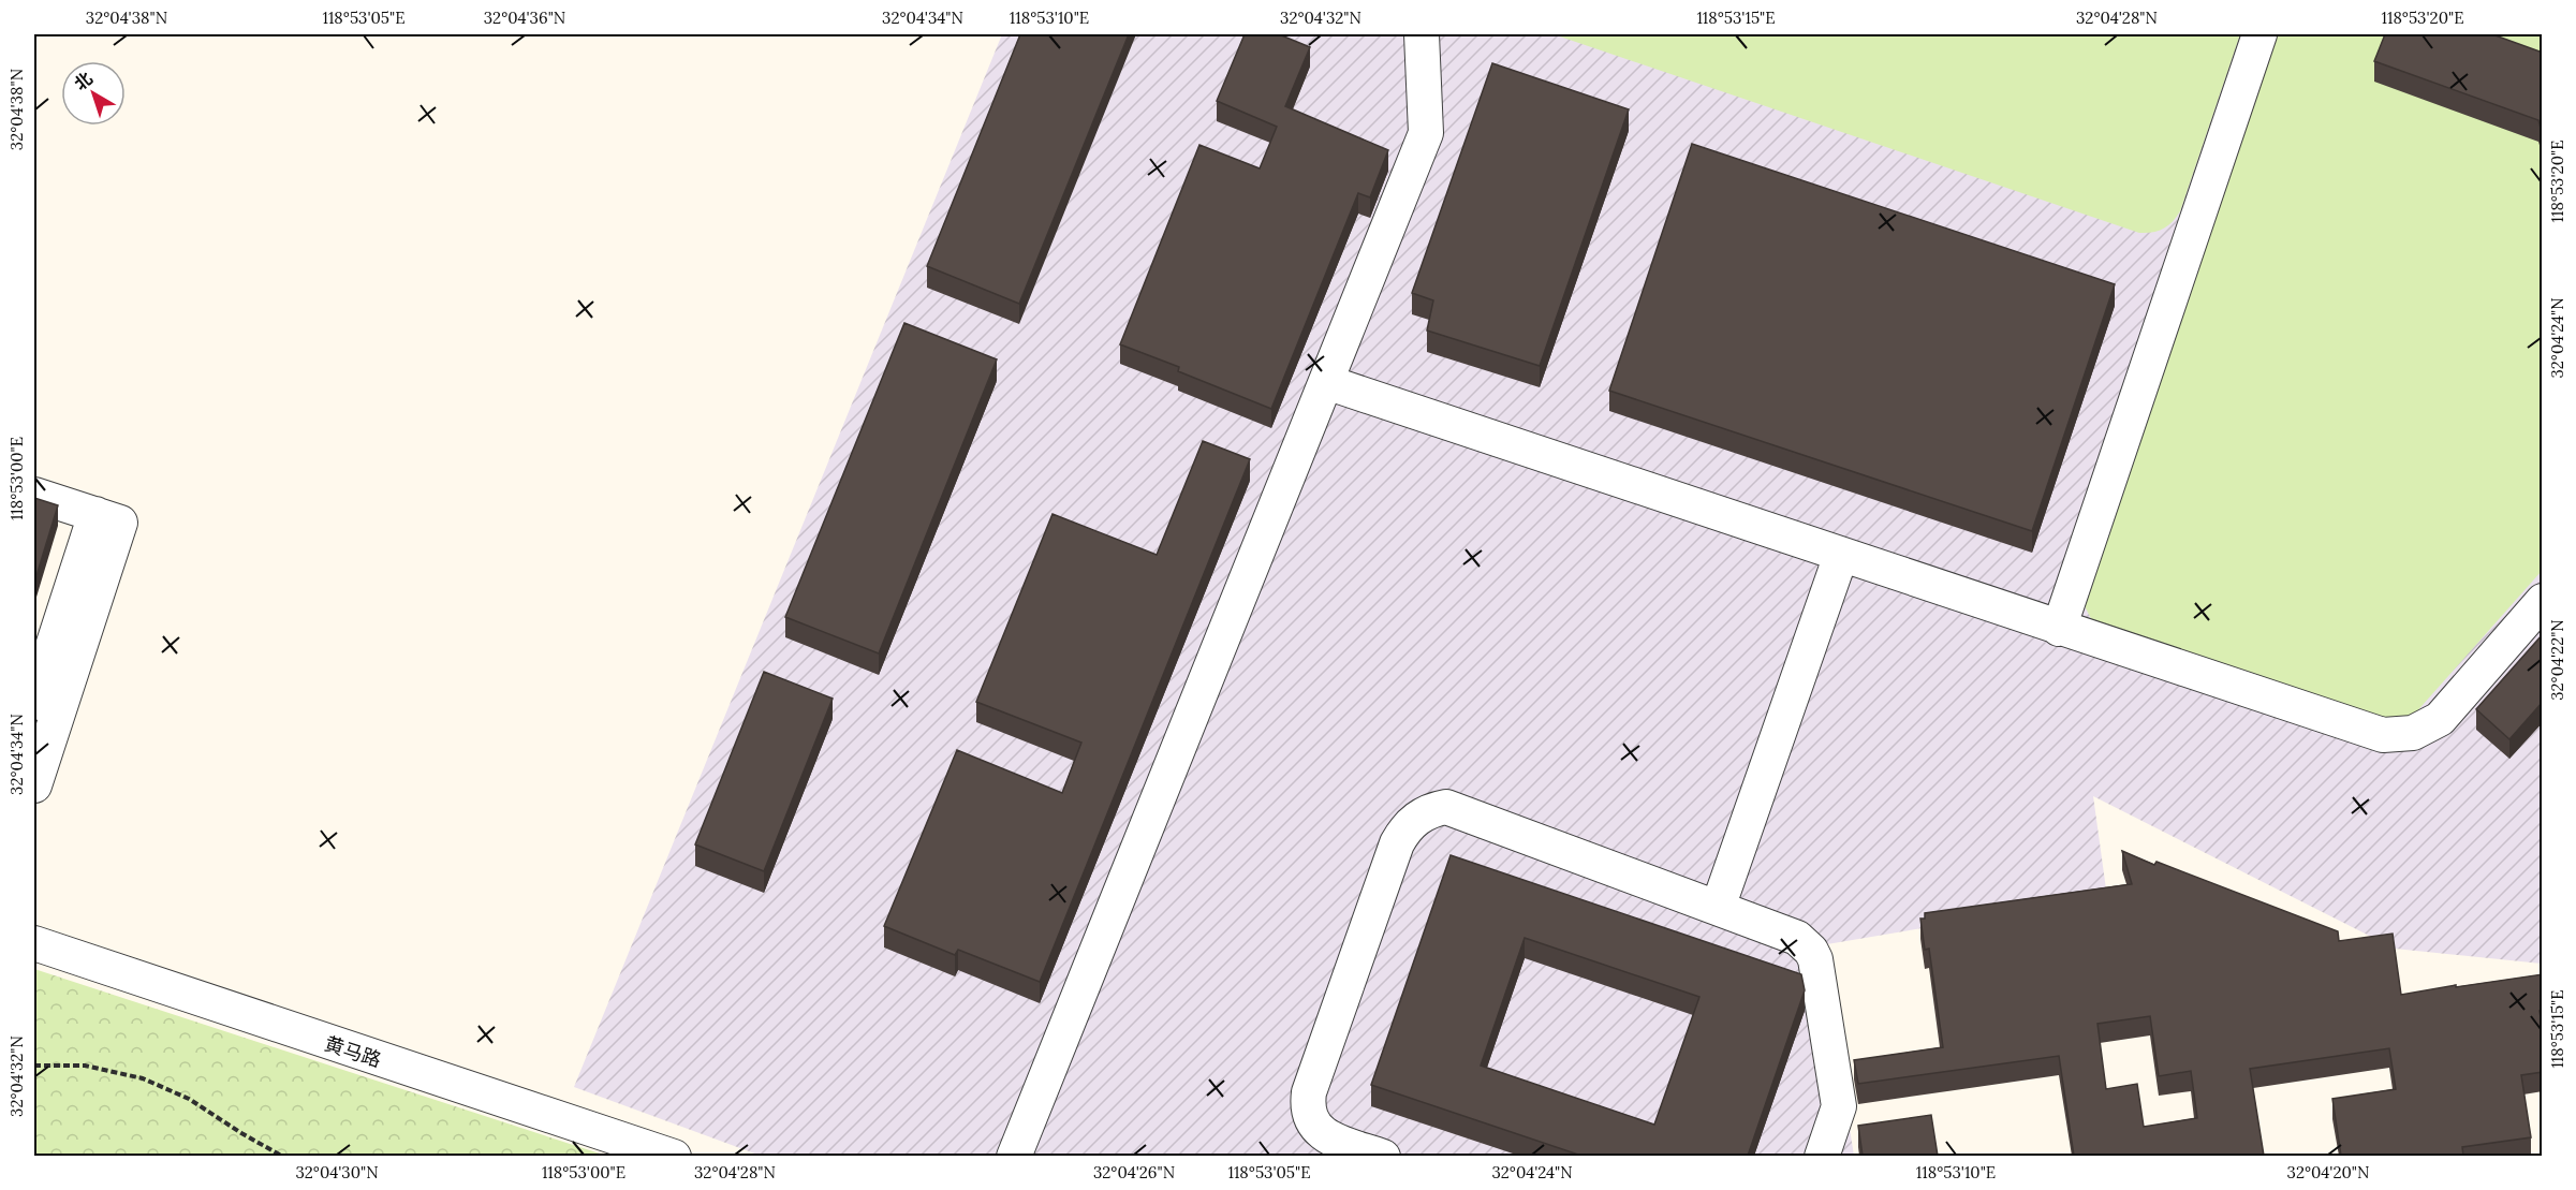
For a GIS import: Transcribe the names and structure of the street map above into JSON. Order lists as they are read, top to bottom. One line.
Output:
{"streets":{"street":["黄马路"]},"north":"top left","coordinates":["32°04'38\"N","118°53'05\"E","32°04'36\"N","32°04'34\"N","118°53'10\"E","32°04'32\"N","118°53'15\"E","32°04'28\"N","118°53'20\"E","32°04'24\"N","118°53'00\"E","32°04'22\"N","32°04'30\"N","32°04'26\"N","32°04'20\"N"]}
